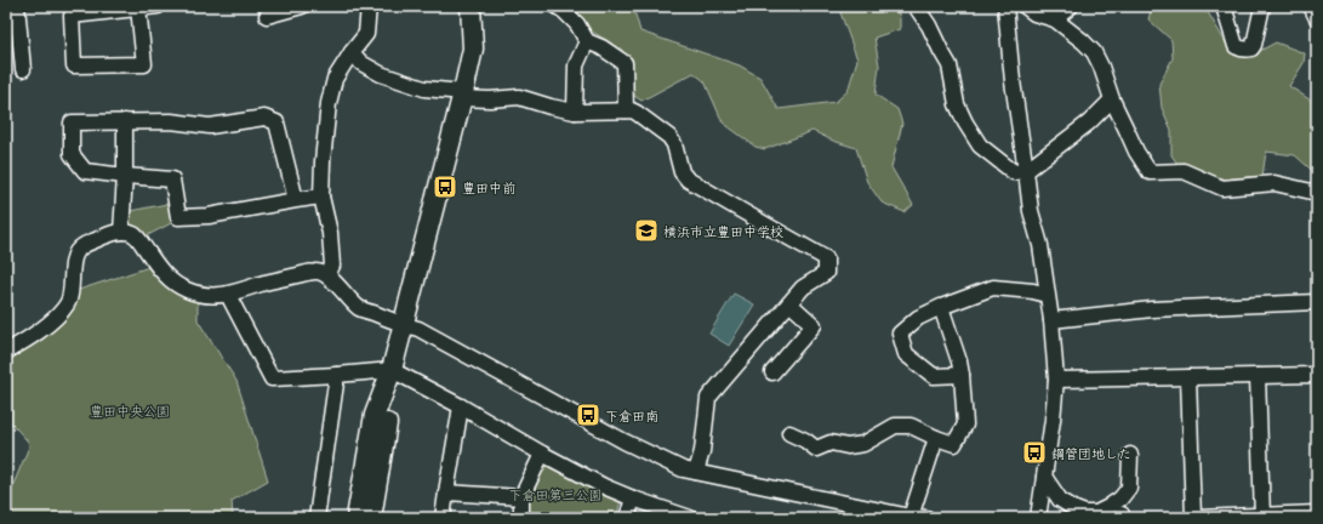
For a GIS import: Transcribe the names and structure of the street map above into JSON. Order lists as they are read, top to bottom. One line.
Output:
{"parks":["豊田中央公園","下倉田第三公園"],"places":{"bus stop":["豊田中前","下倉田南","鋼管団地した"],"school or university":["横浜市立豊田中学校"]}}
